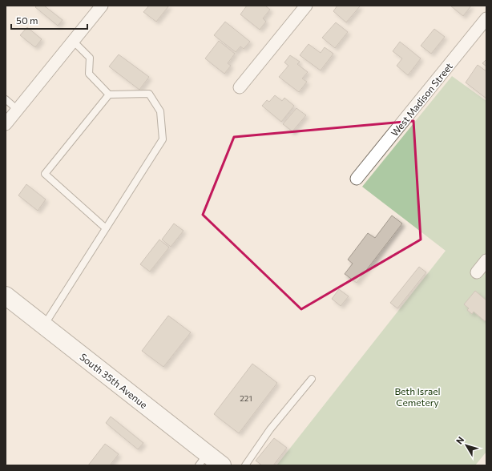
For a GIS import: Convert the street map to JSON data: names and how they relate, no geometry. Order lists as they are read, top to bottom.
{
  "streets": {
    "main road": ["South 35th Avenue"],
    "street": ["West Madison Street"]
  },
  "parks": ["Beth Israel Cemetery"],
  "house_numbers": ["221"],
  "scale_bar": "50 m",
  "north": "top left"
}
